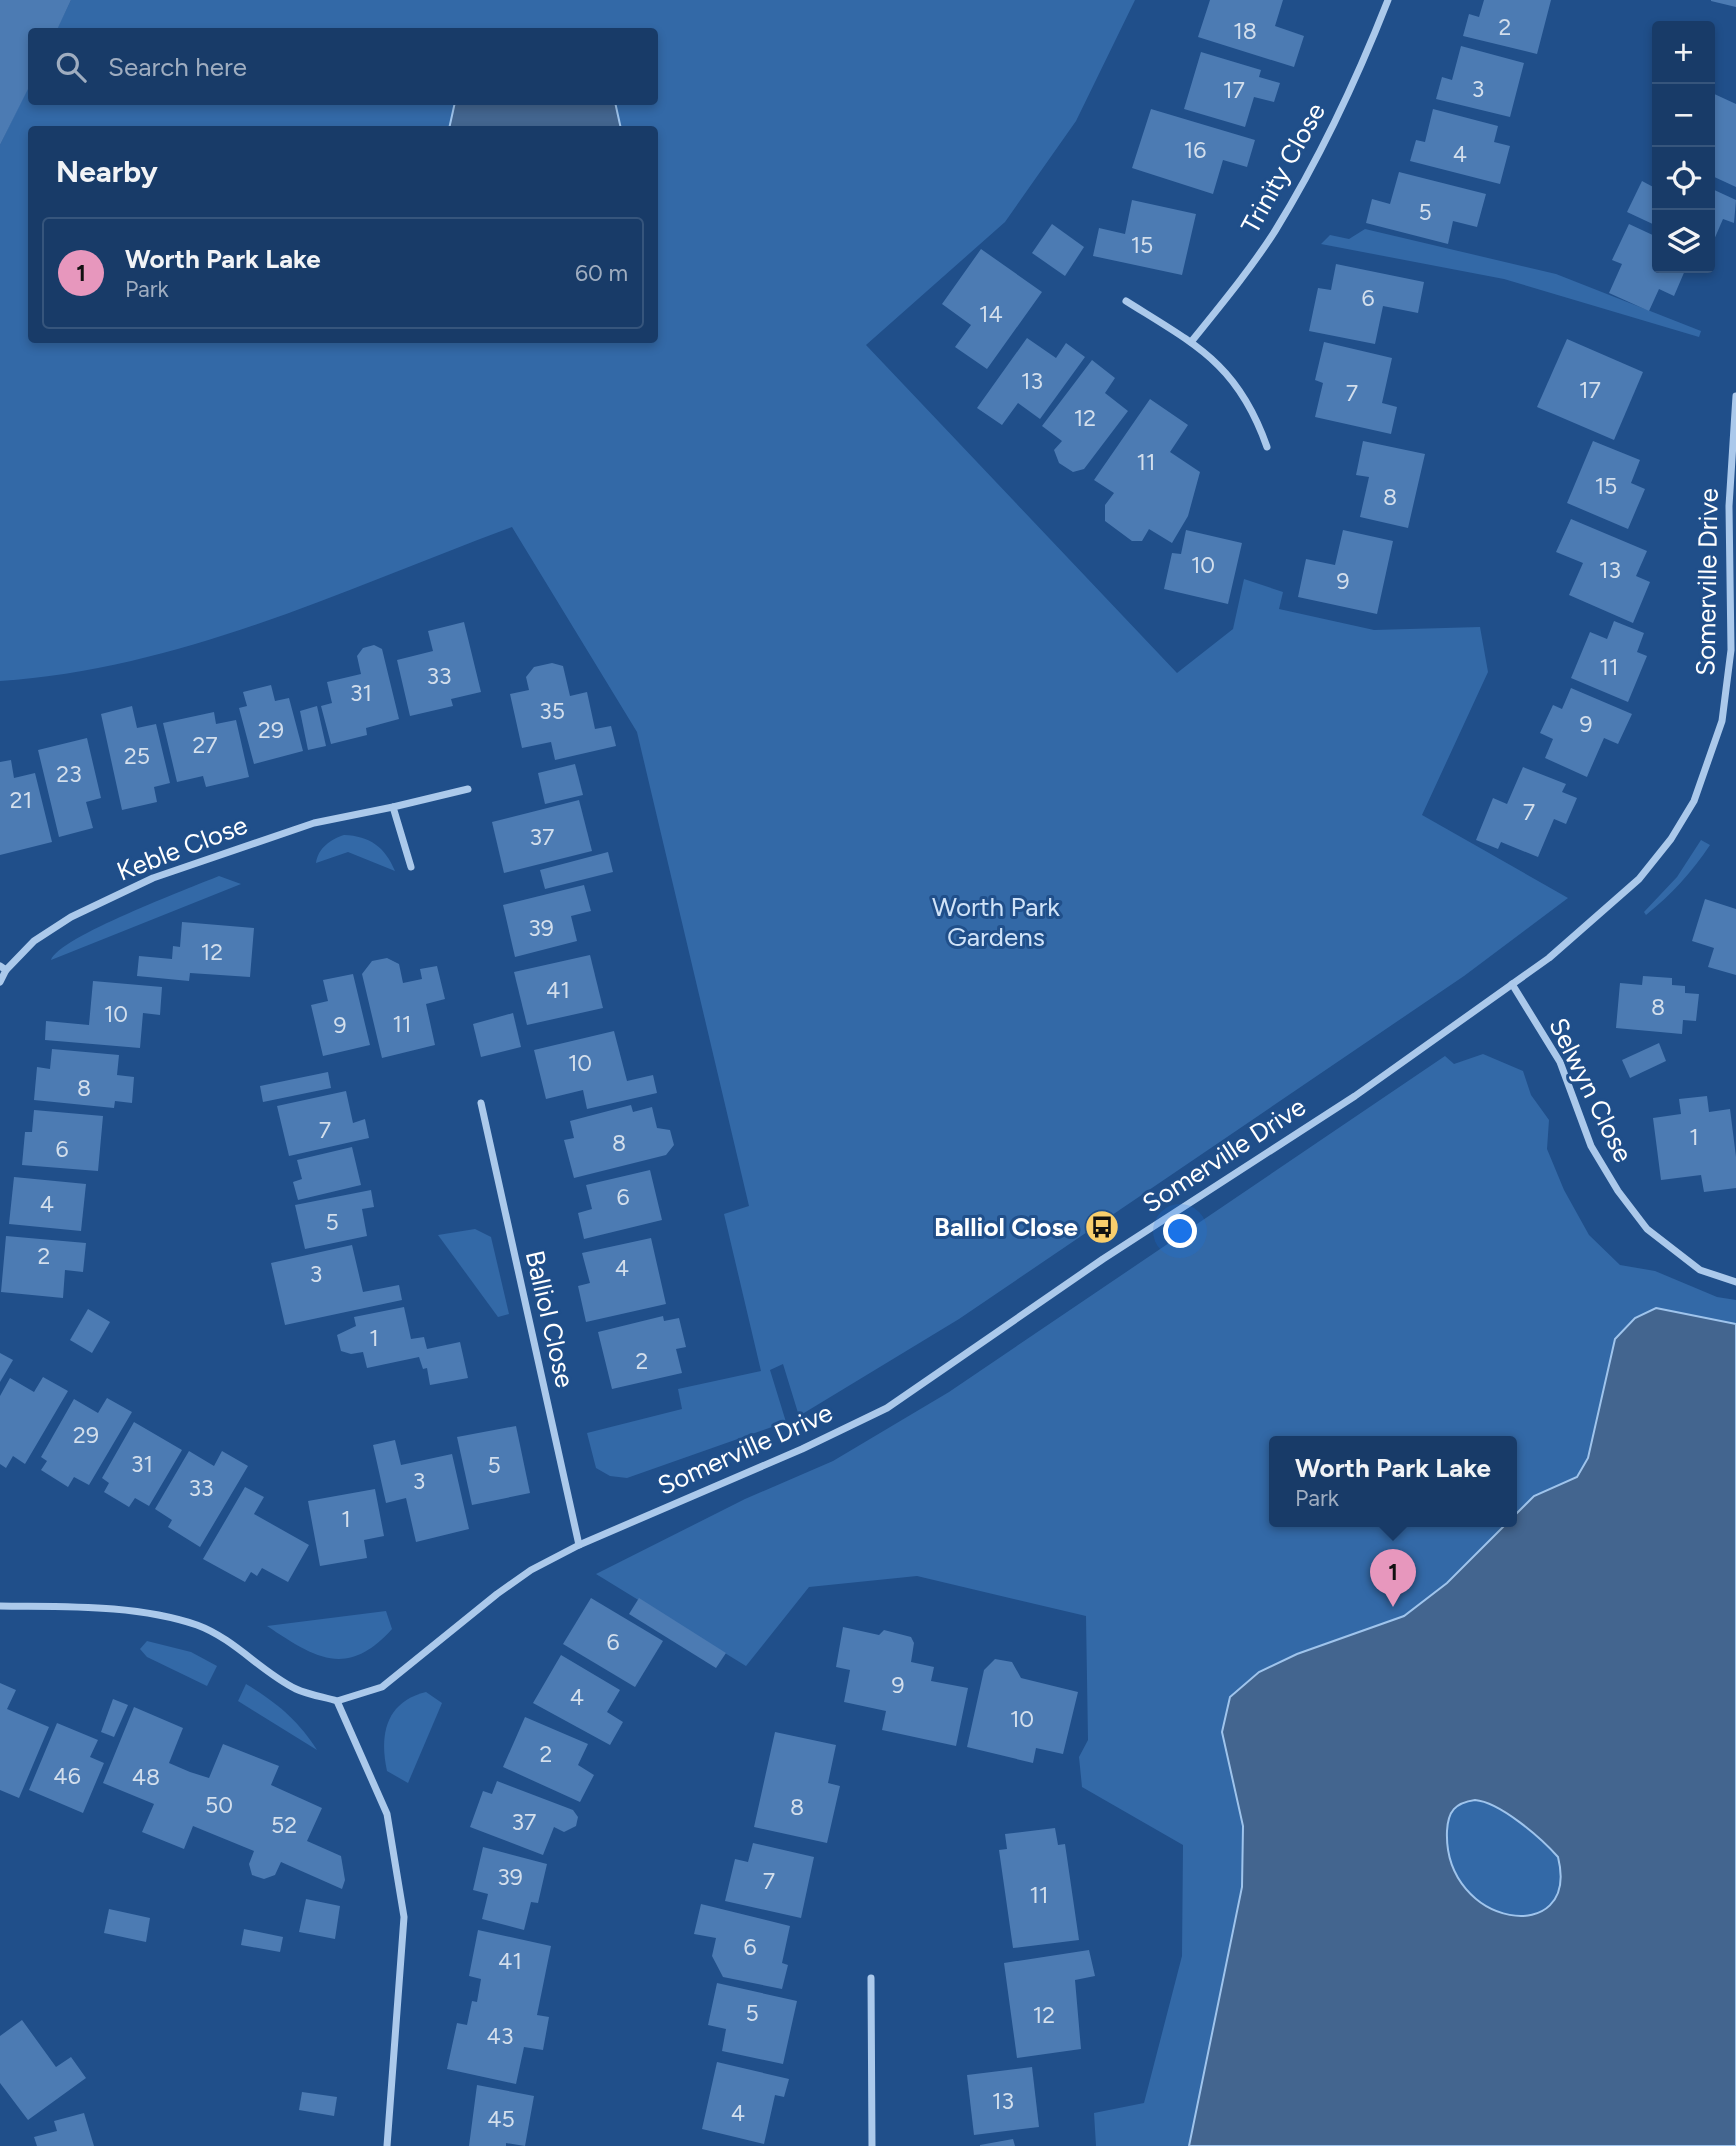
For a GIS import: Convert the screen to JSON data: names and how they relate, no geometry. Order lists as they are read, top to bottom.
{
  "streets": {
    "street": [
      "Trinity Close",
      "Somerville Drive",
      "Keble Close",
      "Selwyn Close",
      "Balliol Close"
    ]
  },
  "crossings": [
    ["Somerville Drive", "Selwyn Close"],
    ["Somerville Drive", "Balliol Close"]
  ],
  "parks": ["Worth Park Gardens"],
  "places": {
    "bus stop": ["Balliol Close"]
  },
  "house_numbers": [
    "2",
    "18",
    "3",
    "17",
    "16",
    "4",
    "5",
    "15",
    "6",
    "14",
    "13",
    "17",
    "7",
    "12",
    "11",
    "15",
    "8",
    "10",
    "13",
    "9",
    "11",
    "33",
    "31",
    "35",
    "9",
    "29",
    "27",
    "25",
    "23",
    "21",
    "7",
    "37",
    "39",
    "12",
    "41",
    "8",
    "10",
    "11",
    "9",
    "10",
    "8",
    "7",
    "1",
    "8",
    "6",
    "6",
    "4",
    "5",
    "2",
    "4",
    "3",
    "1",
    "2",
    "29",
    "31",
    "5",
    "3",
    "33",
    "1",
    "6",
    "9",
    "4",
    "10",
    "2",
    "46",
    "48",
    "50",
    "8",
    "37",
    "52",
    "39",
    "7",
    "11",
    "6",
    "41",
    "5",
    "12",
    "43",
    "13",
    "4",
    "45"
  ],
  "page": {
    "map_buttons": ["+", "−"],
    "search": "Search here",
    "heading": "Nearby",
    "list": [
      {
        "mark": "1",
        "name": "Worth Park Lake",
        "note": "Park",
        "value": "60 m"
      }
    ],
    "popup": ["Worth Park Lake", "Park"],
    "pins": "1"
  }
}
